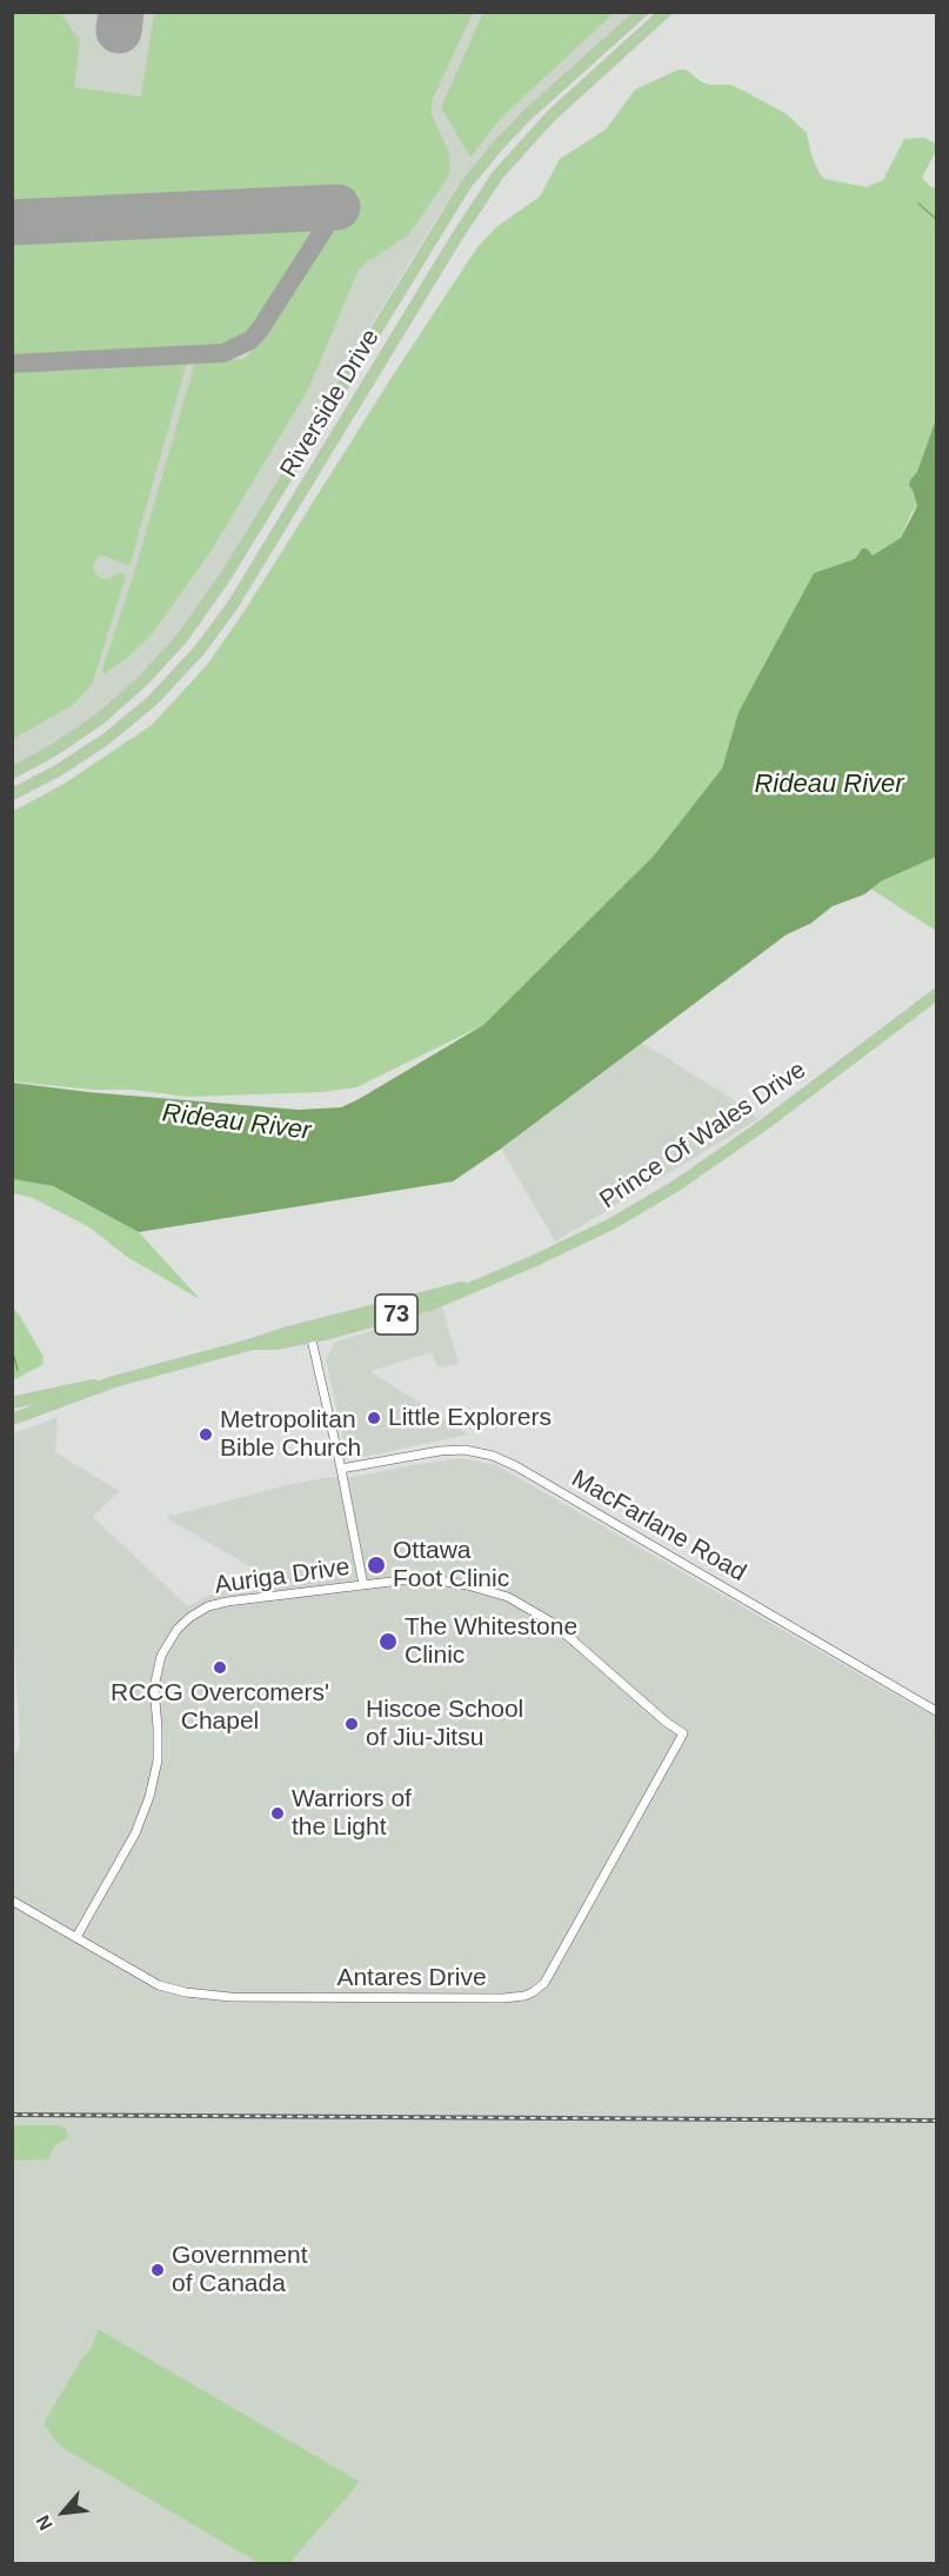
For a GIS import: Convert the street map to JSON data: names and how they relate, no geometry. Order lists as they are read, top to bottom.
{
  "streets": {
    "main road": ["Riverside Drive", "Prince Of Wales Drive", "73"],
    "street": ["MacFarlane Road", "Auriga Drive", "Antares Drive"]
  },
  "crossings": [
    ["Auriga Drive", "Antares Drive"]
  ],
  "water": ["Rideau River"],
  "places": [
    "Little Explorers",
    "Metropolitan Bible Church",
    "Ottawa Foot Clinic",
    "The Whitestone Clinic",
    "RCCG Overcomers' Chapel",
    "Hiscoe School of Jiu-Jitsu",
    "Warriors of the Light",
    "Government of Canada"
  ],
  "north": "bottom left"
}
